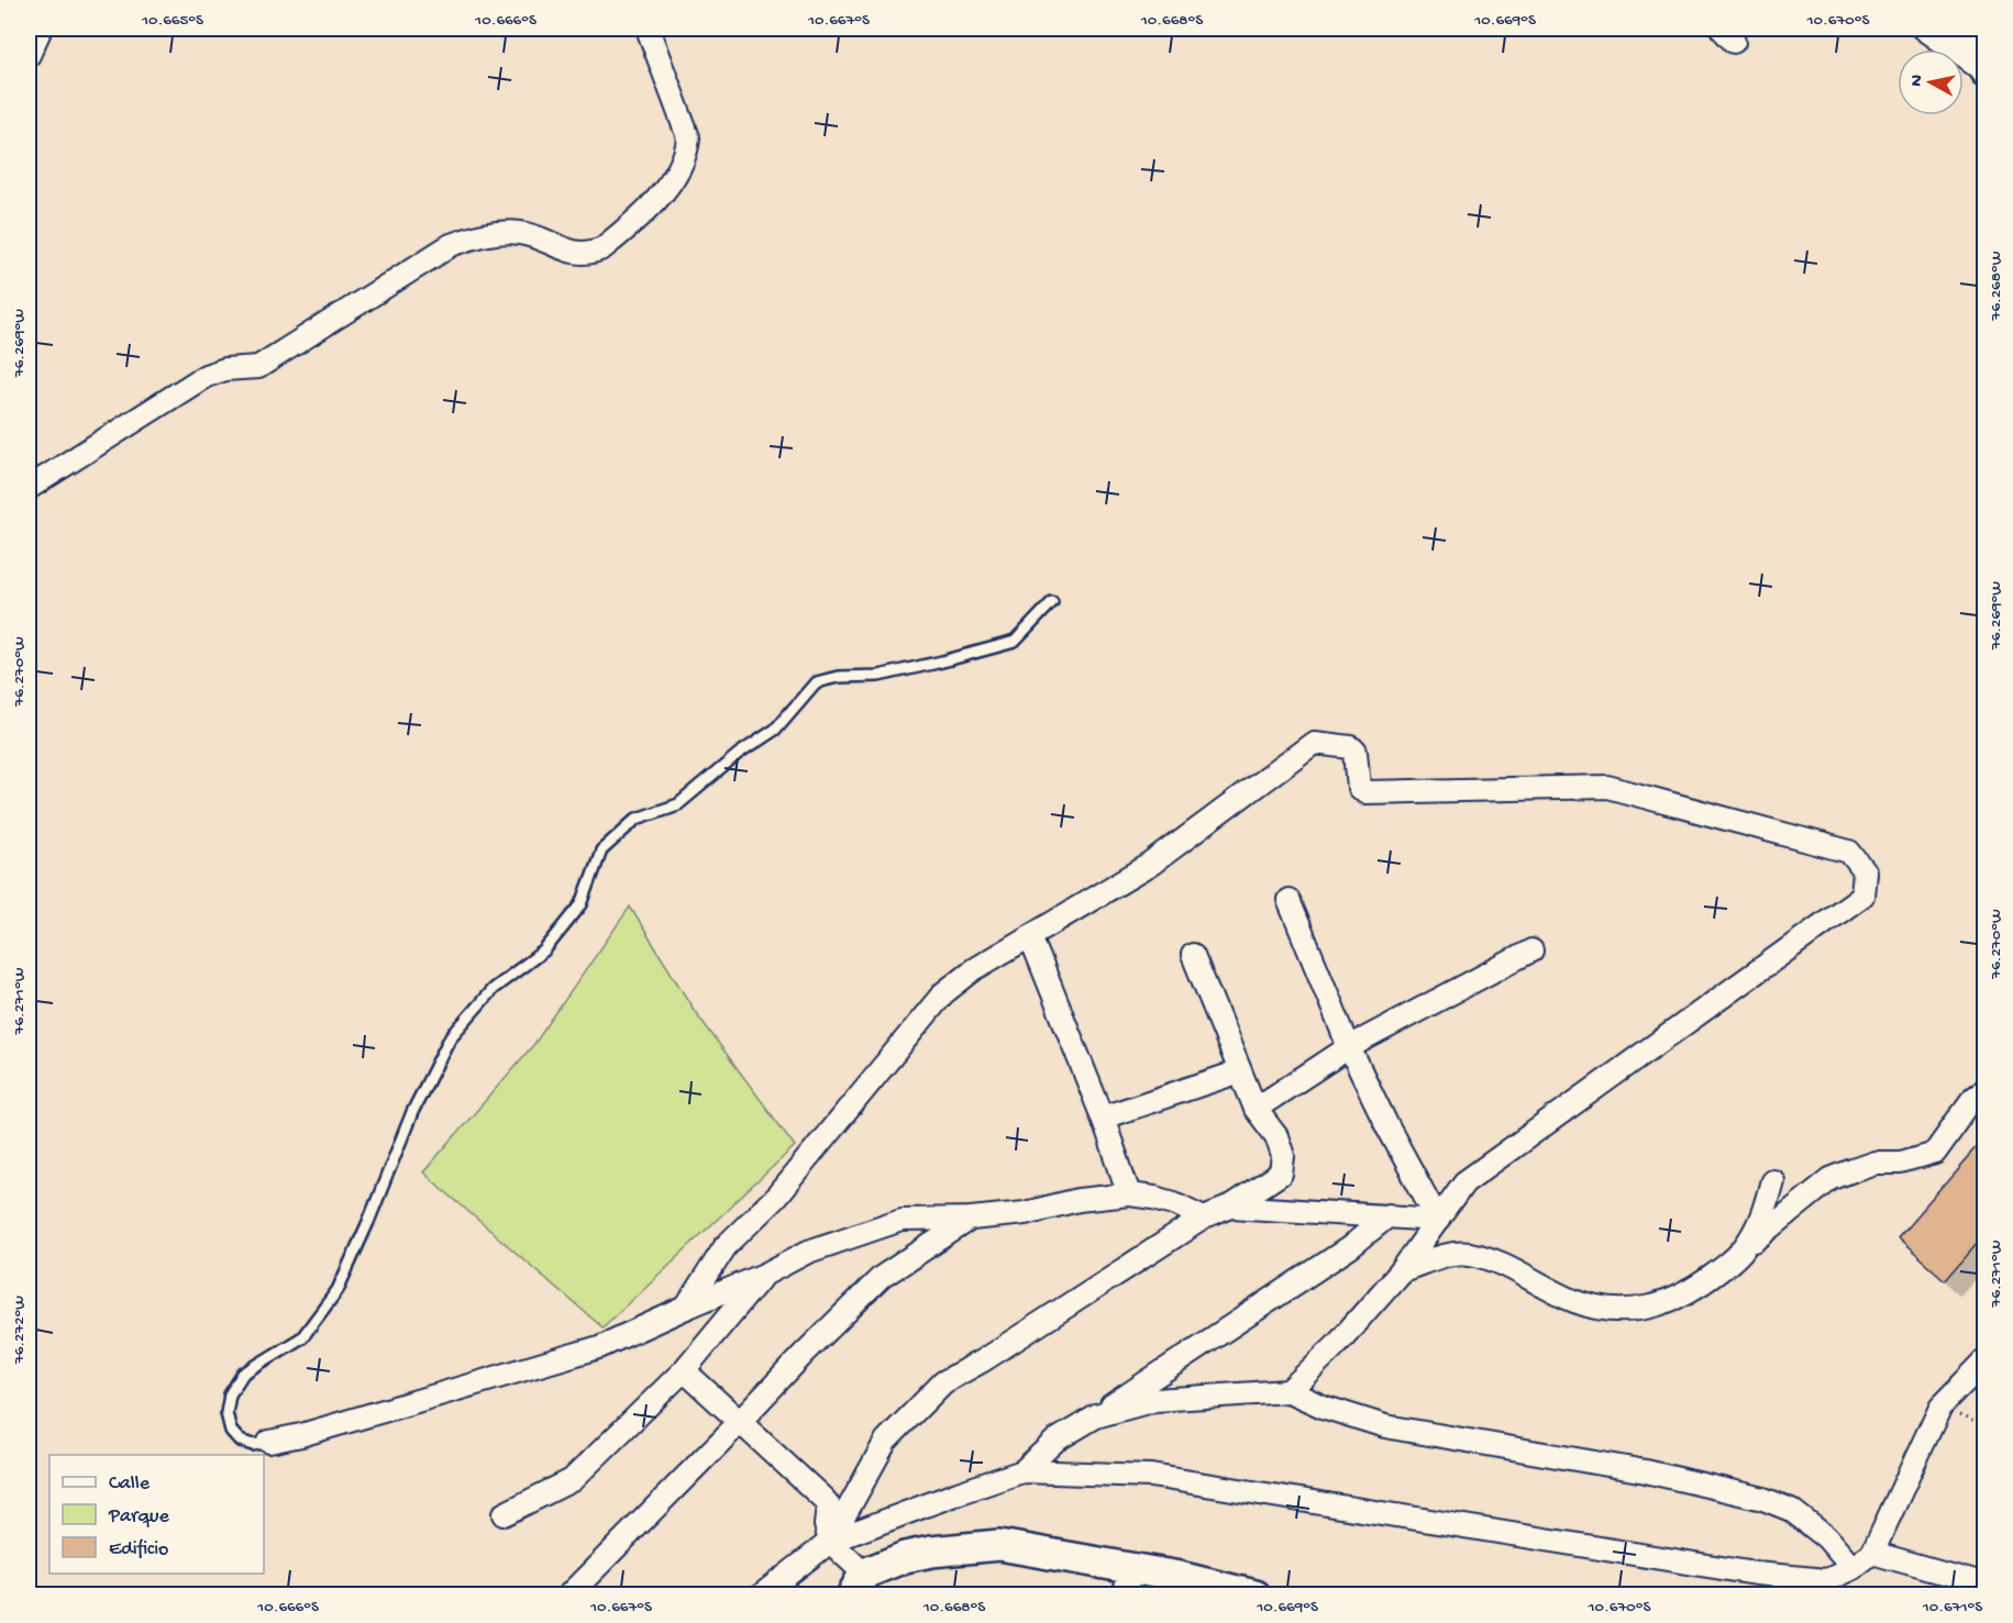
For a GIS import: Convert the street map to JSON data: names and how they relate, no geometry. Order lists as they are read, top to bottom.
{
  "legend": ["Calle", "Parque", "Edificio"],
  "north": "left",
  "coordinates": [
    "10.665°S",
    "10.666°S",
    "10.667°S",
    "10.668°S",
    "10.669°S",
    "10.670°S",
    "76.268°W",
    "76.269°W",
    "76.270°W",
    "76.271°W",
    "76.272°W",
    "10.671°S"
  ]
}
